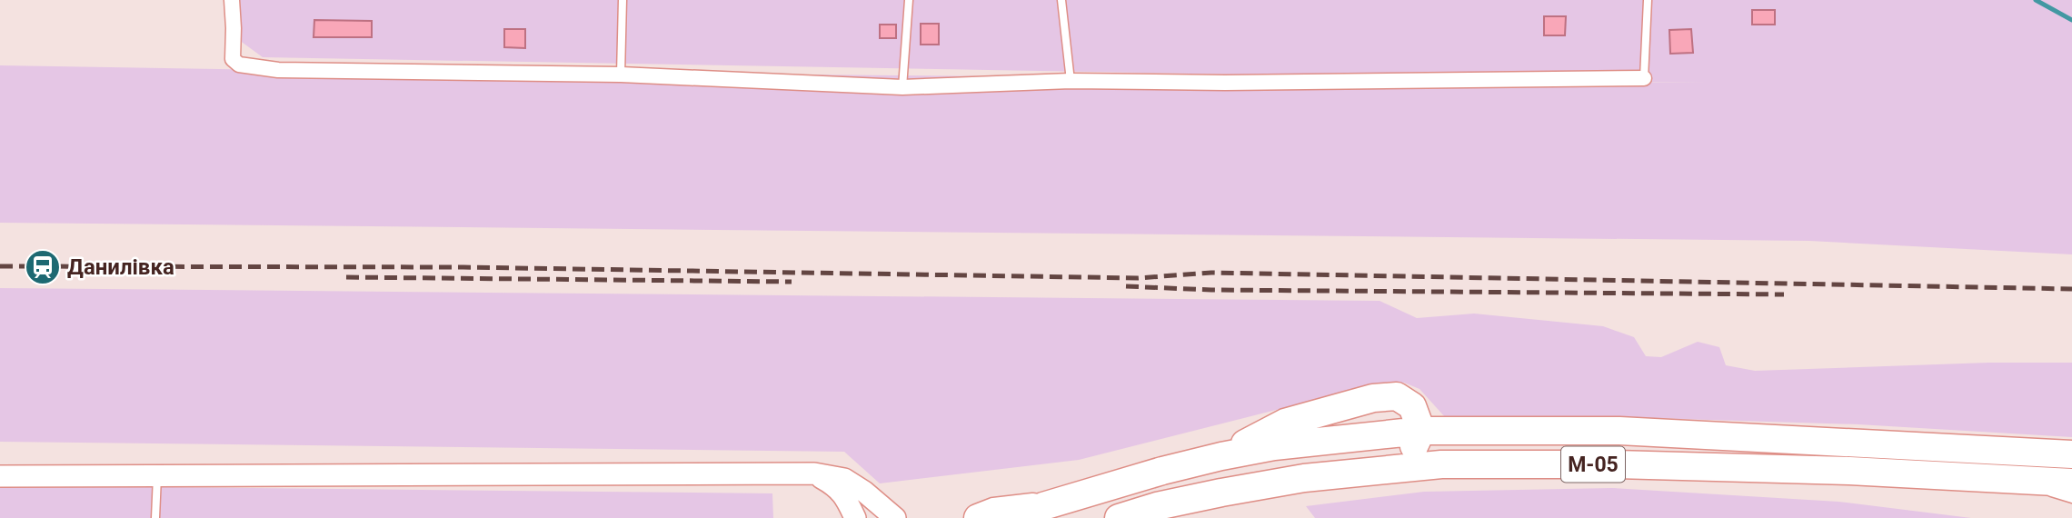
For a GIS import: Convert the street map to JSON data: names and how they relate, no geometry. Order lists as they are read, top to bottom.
{
  "streets": {
    "highway": ["М-05"]
  },
  "places": {
    "station": ["Данилівка"]
  }
}
